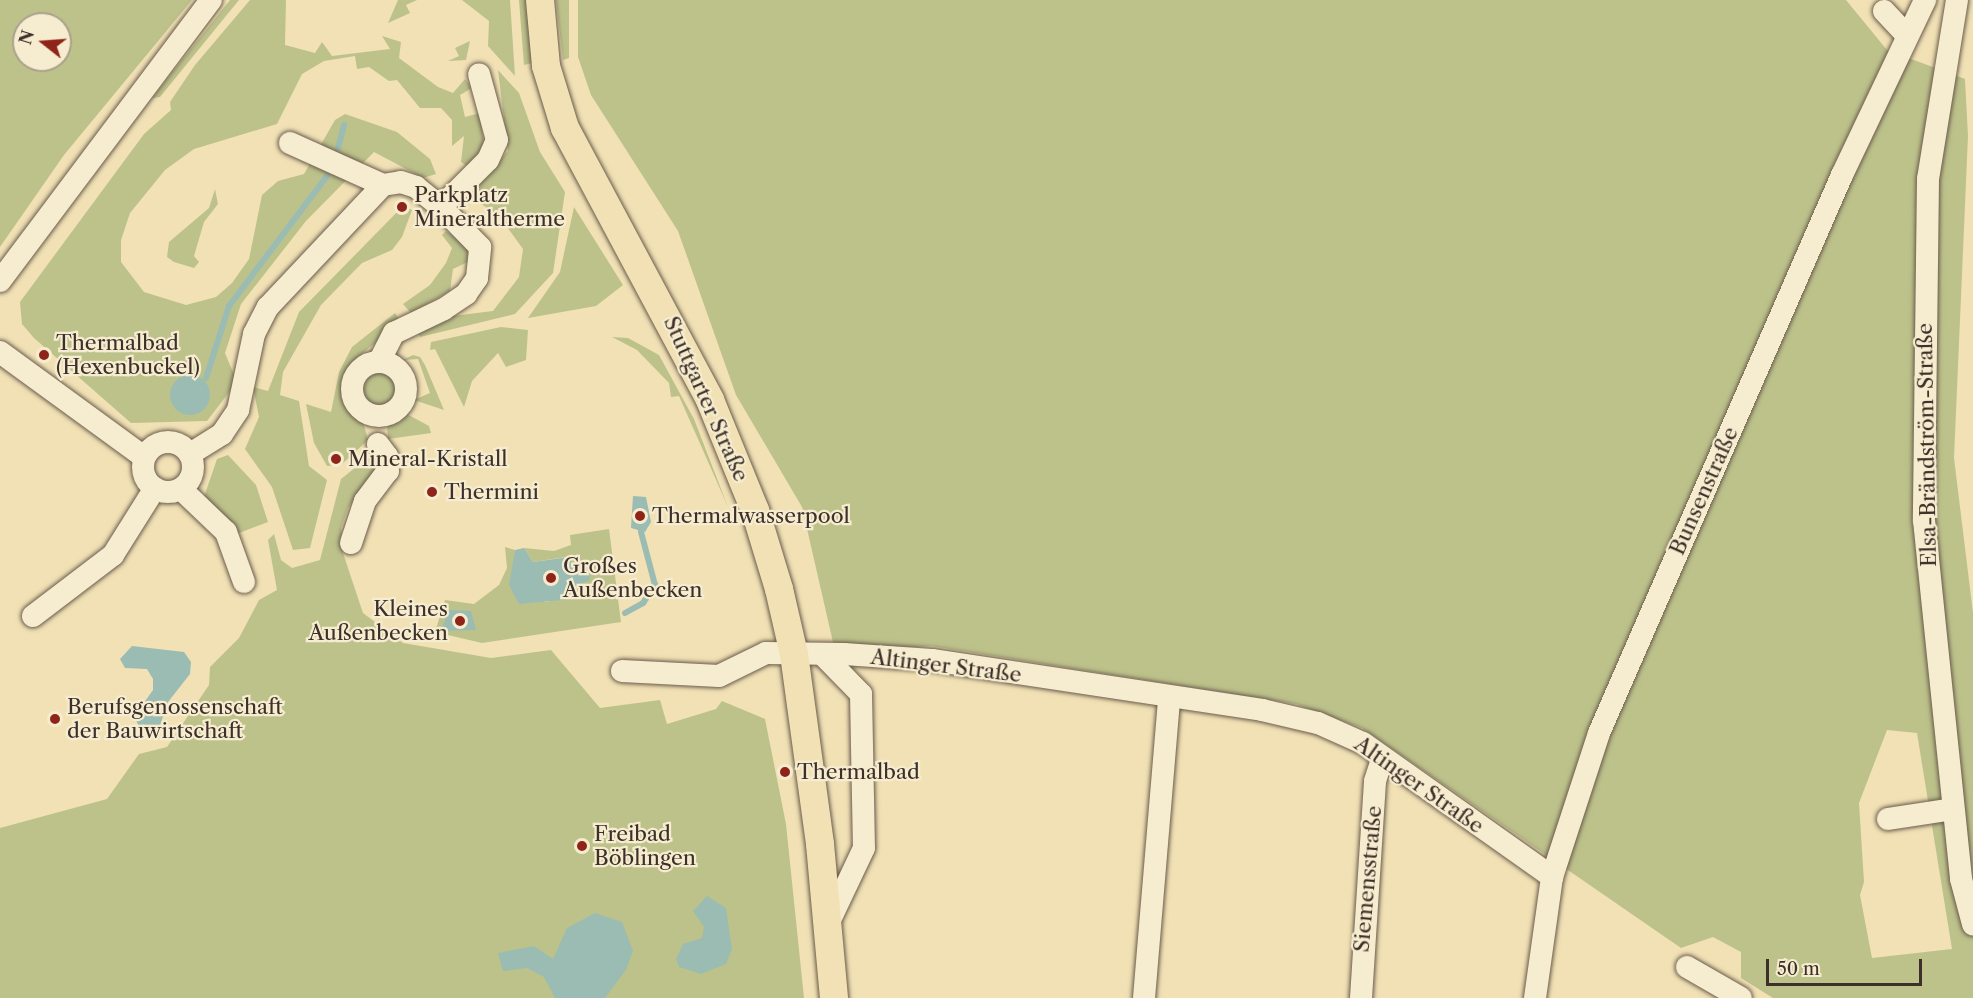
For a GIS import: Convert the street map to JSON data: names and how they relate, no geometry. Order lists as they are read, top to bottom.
{
  "streets": {
    "main road": ["Stuttgarter Straße"],
    "street": [
      "Elsa-Brändström-Straße",
      "Bunsenstraße",
      "Altinger Straße",
      "Siemensstraße"
    ]
  },
  "crossings": [
    ["Stuttgarter Straße", "Altinger Straße"],
    ["Bunsenstraße", "Altinger Straße"],
    ["Altinger Straße", "Siemensstraße"]
  ],
  "places": [
    "Parkplatz Mineraltherme",
    "Thermalbad (Hexenbuckel)",
    "Mineral-Kristall",
    "Thermini",
    "Thermalwasserpool",
    "Großes Außenbecken",
    "Kleines Außenbecken",
    "Berufsgenossenschaft der Bauwirtschaft",
    "Thermalbad",
    "Freibad Böblingen"
  ],
  "scale_bar": "50 m",
  "north": "left"
}
